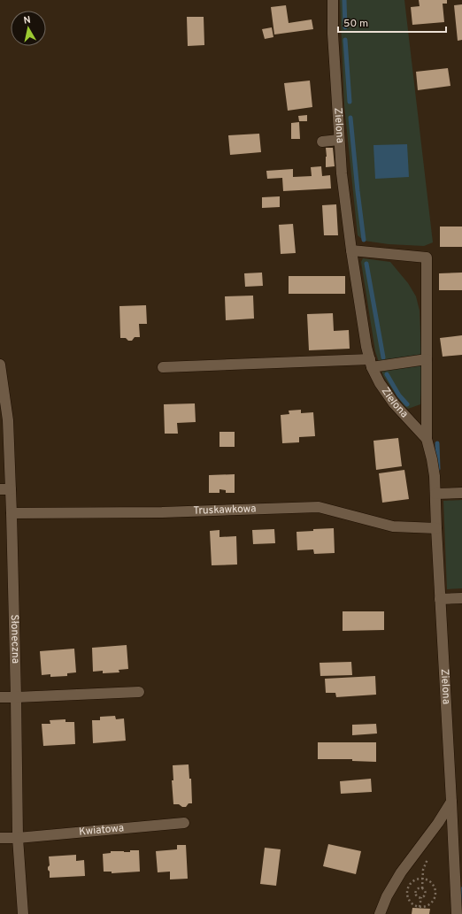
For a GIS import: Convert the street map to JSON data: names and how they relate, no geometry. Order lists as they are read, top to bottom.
{
  "streets": {
    "street": [
      "Zielona",
      "Truskawkowa",
      "Słoneczna",
      "Kwiatowa"
    ]
  },
  "crossings": [
    ["Zielona", "Truskawkowa"],
    ["Truskawkowa", "Słoneczna"],
    ["Słoneczna", "Kwiatowa"]
  ],
  "scale_bar": "50 m",
  "north": "top"
}
